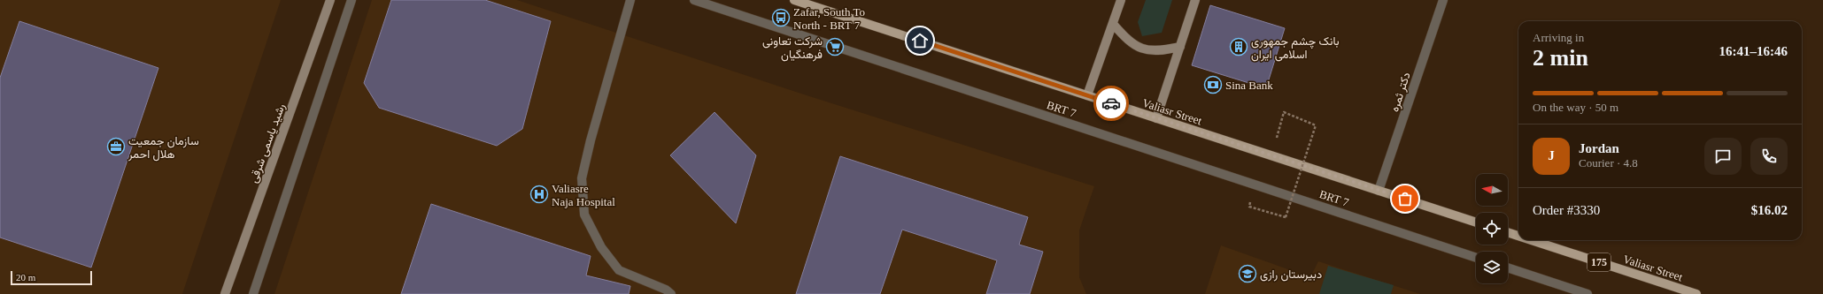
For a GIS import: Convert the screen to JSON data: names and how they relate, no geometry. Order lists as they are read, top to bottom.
{
  "streets": {
    "main road": ["Valiasr Street", "175"],
    "street": ["دکتر ثمره", "BRT 7", "رشید یاسمی شرقی"]
  },
  "crossings": [
    ["دکتر ثمره", "Valiasr Street"]
  ],
  "places": {
    "bus stop": ["Zafar, South To North - BRT 7"],
    "supermarket": ["شرکت تعاونی فرهنگیان"],
    "building": ["بانک چشم جمهوری اسلامی ایران"],
    "bank": ["Sina Bank"],
    "office": ["سازمان جمعیت هلال احمر"],
    "hospital": ["Valiasre Naja Hospital"],
    "school or university": ["دبیرستان رازی"]
  },
  "scale_bar": "20 m",
  "north": "left",
  "page": {
    "heading": ["2 min", "Arriving in", "16:41–16:46"],
    "panel": [
      "Jordan",
      "Courier · 4.8",
      "Order #3330",
      "$16.02"
    ],
    "bar": "On the way · 50 m",
    "round": "J",
    "scale": "20 m"
  }
}
